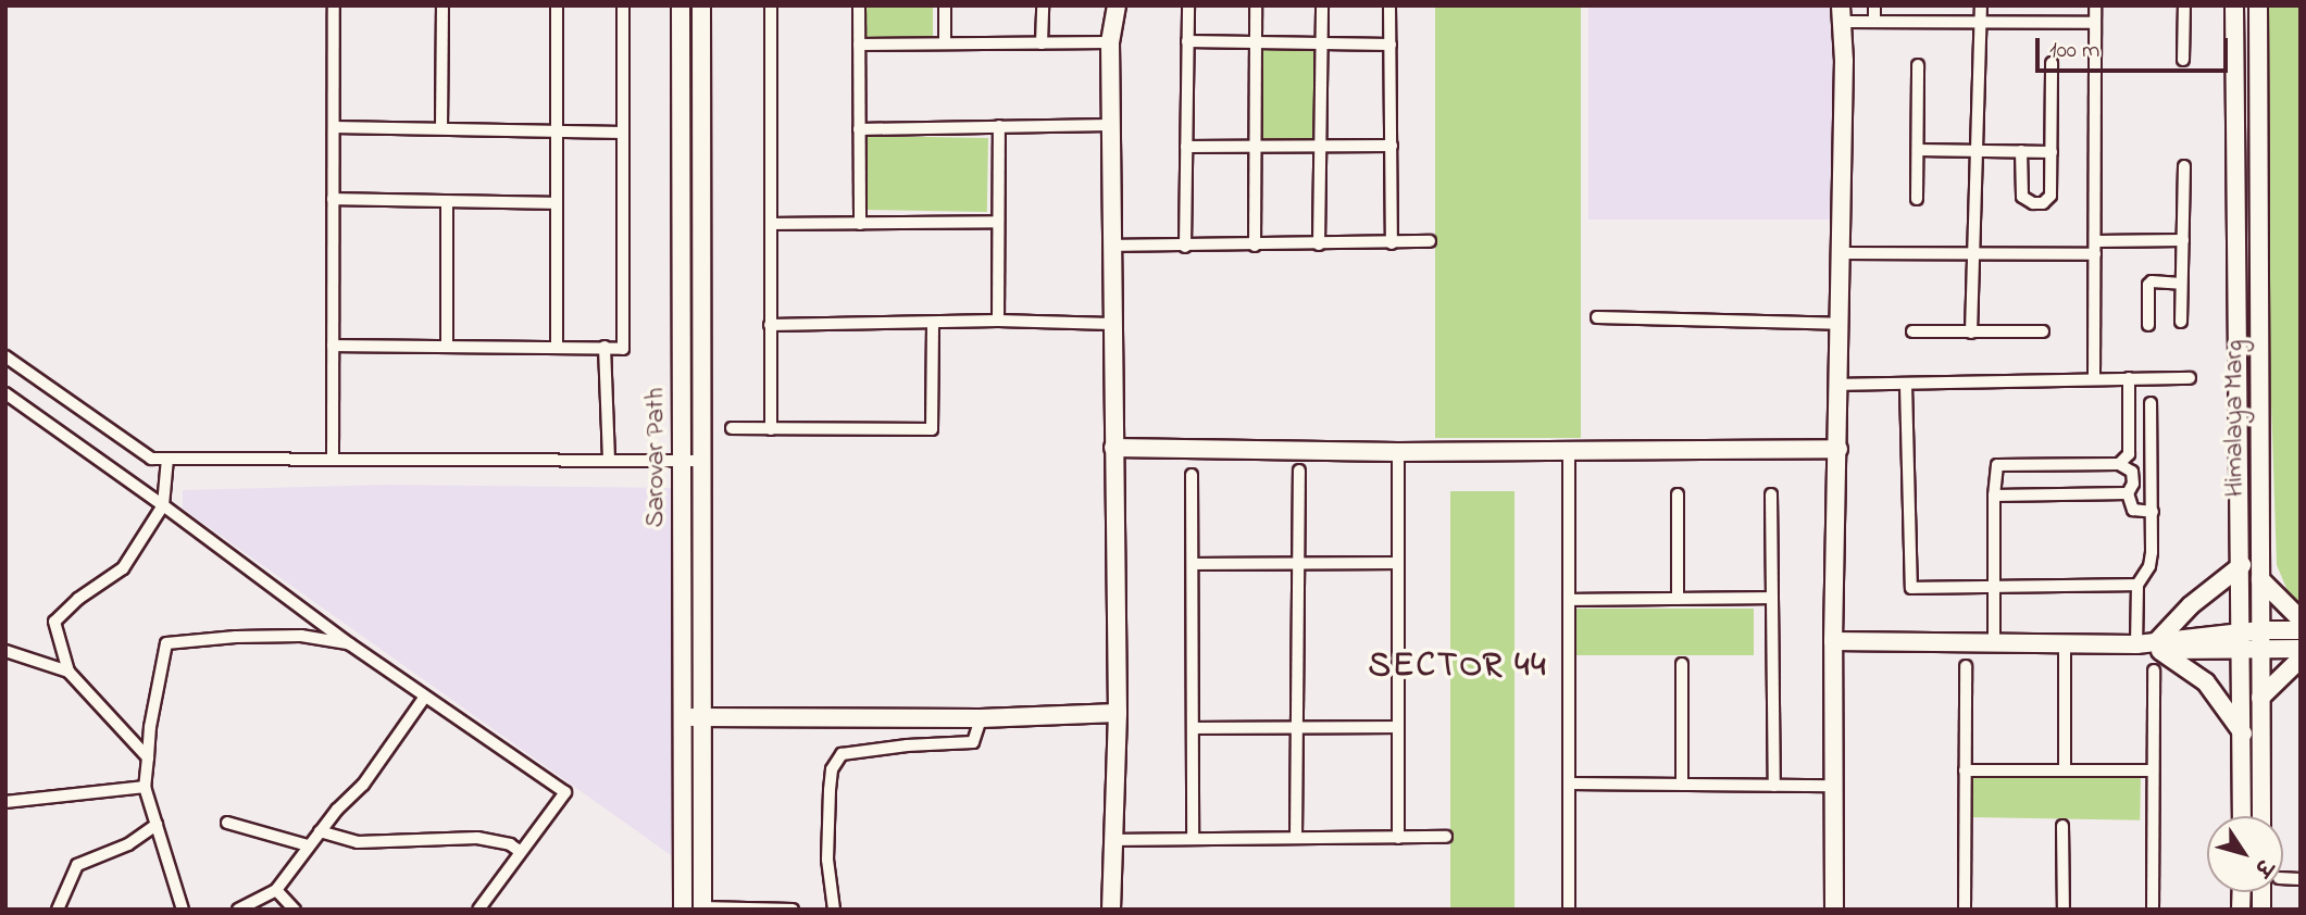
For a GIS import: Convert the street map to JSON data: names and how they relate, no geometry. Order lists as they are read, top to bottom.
{
  "streets": {
    "main road": ["Himalaya Marg", "Sarovar Path"]
  },
  "districts": ["SECTOR 44"],
  "scale_bar": "100 m",
  "north": "bottom right"
}
